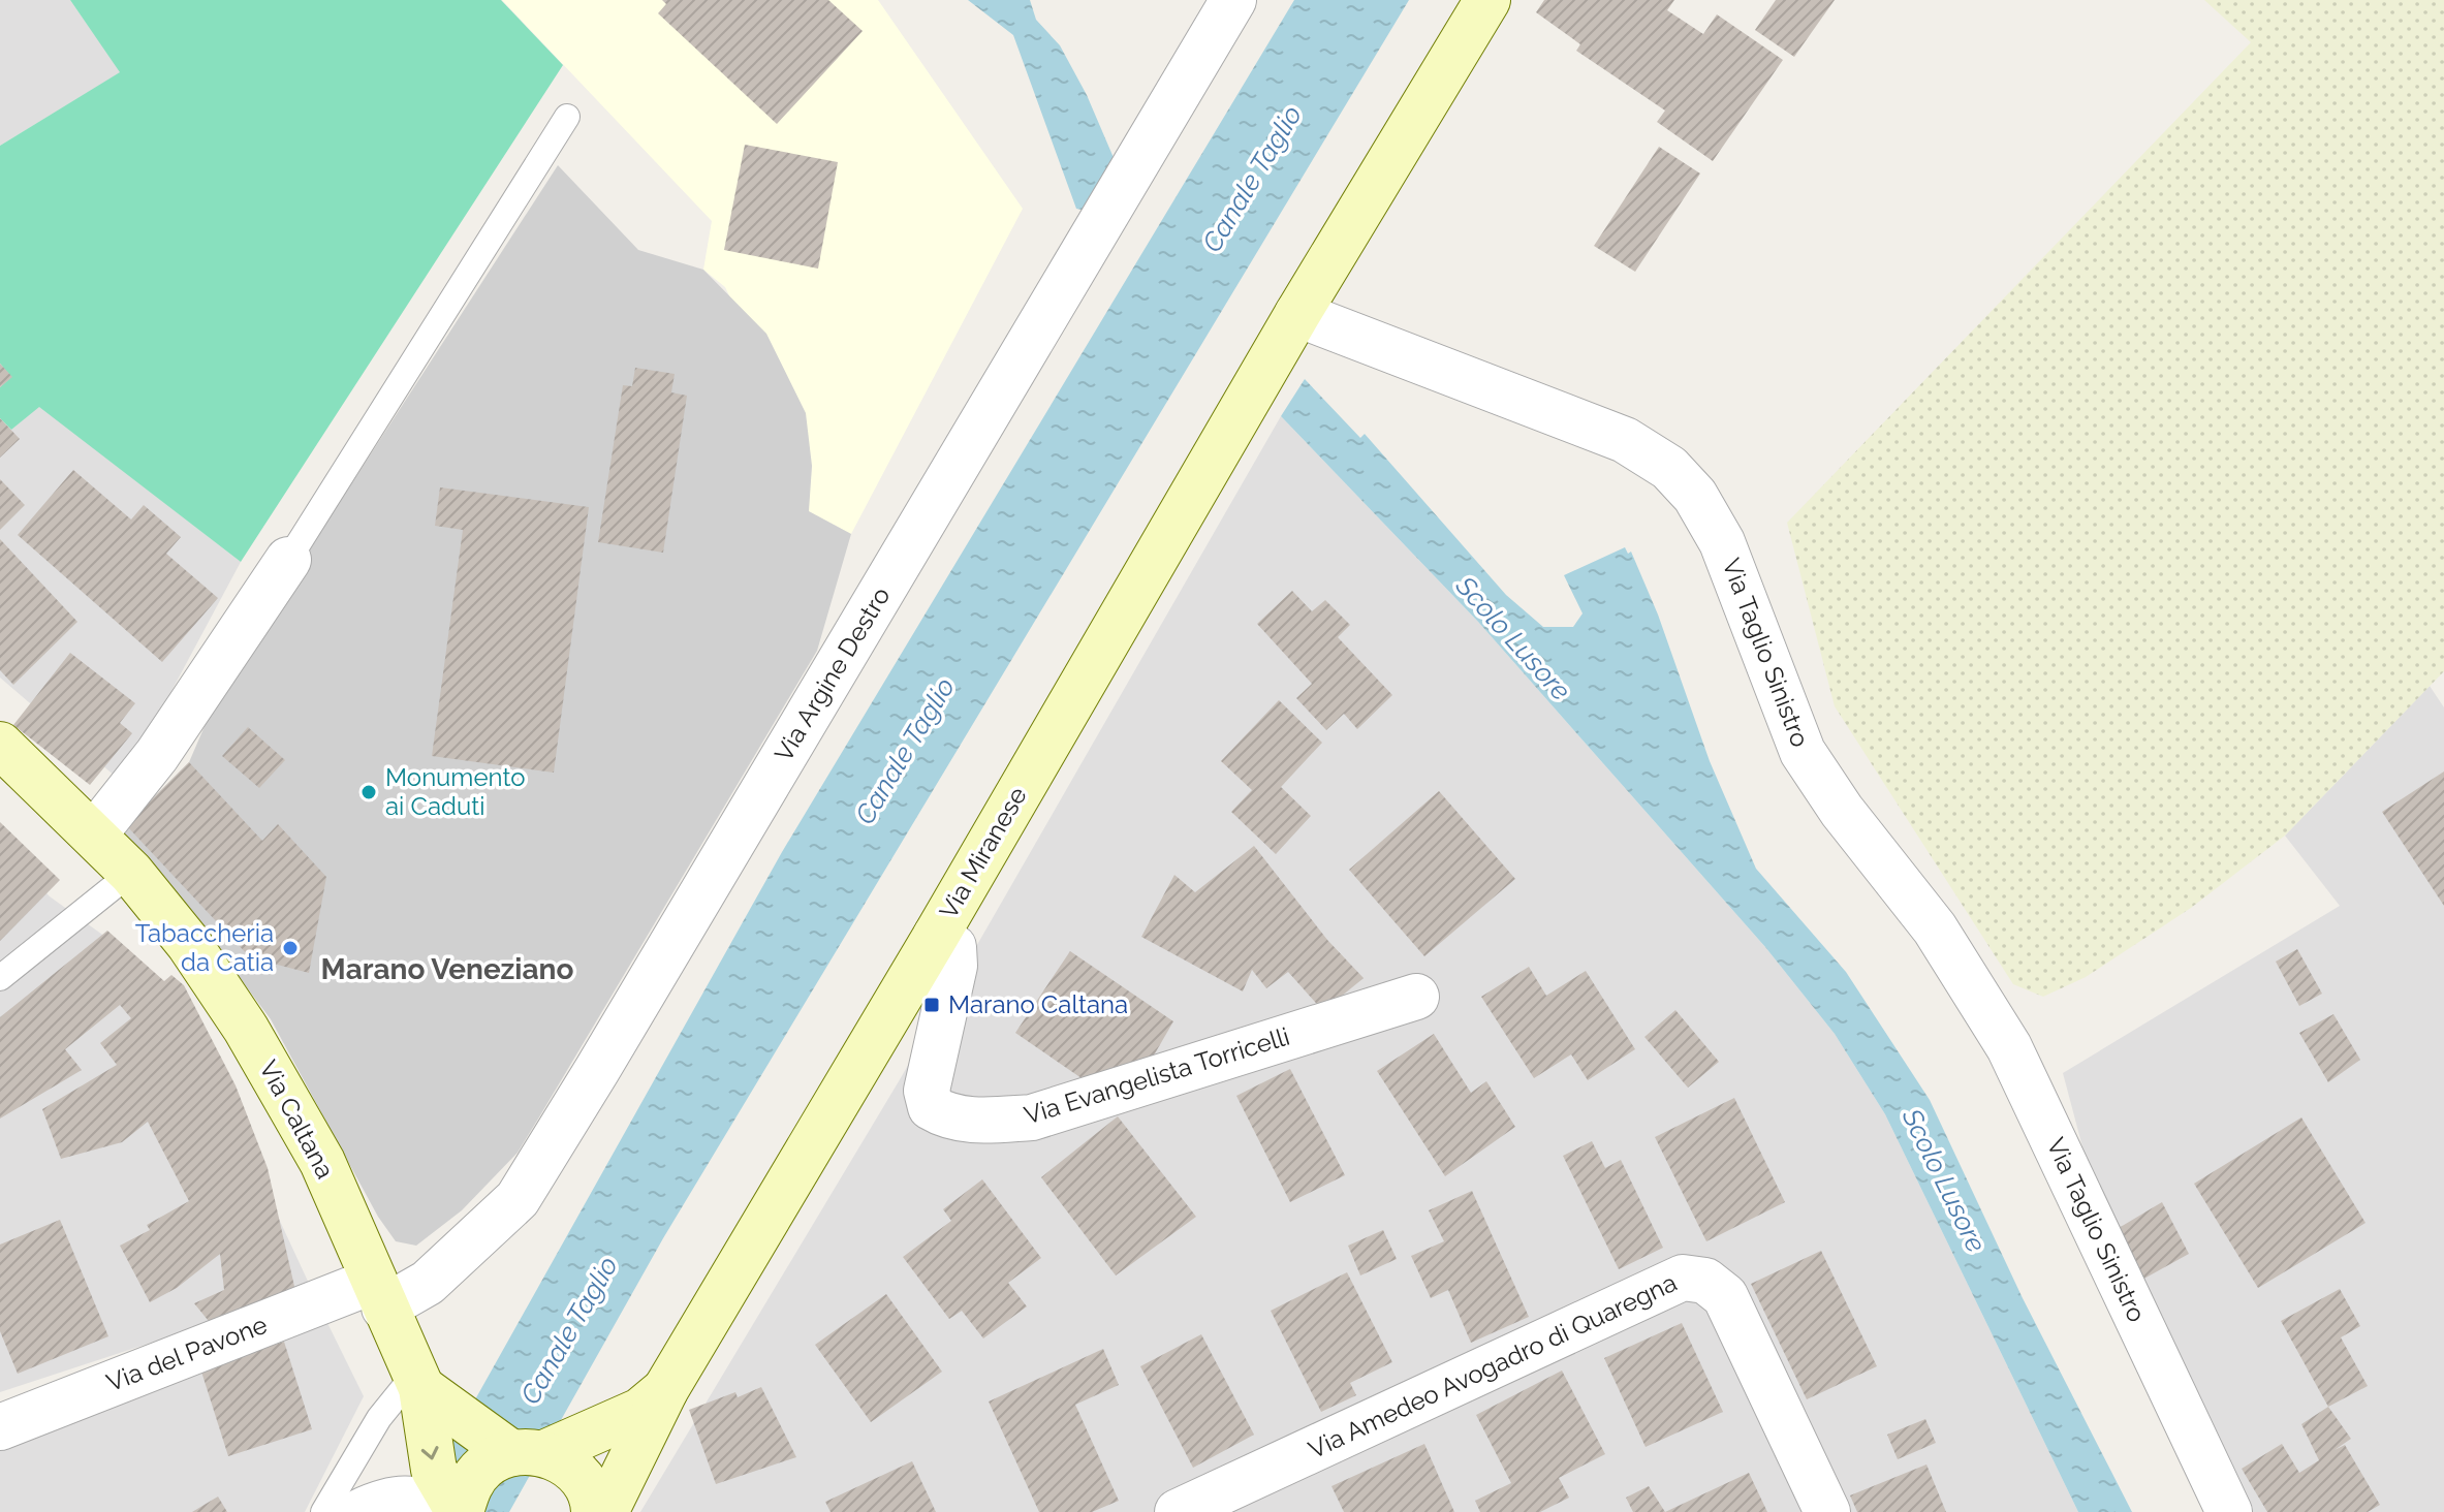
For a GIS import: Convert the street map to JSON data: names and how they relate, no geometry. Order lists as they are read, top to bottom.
{
  "streets": {
    "main road": ["Via Miranese", "Via Caltana"],
    "street": [
      "Via Taglio Sinistro",
      "Via Argine Destro",
      "Via Evangelista Torricelli",
      "Via del Pavone",
      "Via Amedeo Avogadro di Quaregna"
    ]
  },
  "crossings": [
    ["Via Taglio Sinistro", "Via Miranese"],
    ["Via Argine Destro", "Via Caltana"],
    ["Via Argine Destro", "Via del Pavone"],
    ["Via Miranese", "Via Evangelista Torricelli"],
    ["Via Miranese", "Via Caltana"],
    ["Via Caltana", "Via del Pavone"]
  ],
  "districts": ["Marano Veneziano"],
  "water": ["Canale Taglio", "Scolo Lusore"],
  "places": {
    "other": ["Monumento ai Caduti", "Tabaccheria da Catia"],
    "transit": ["Marano Caltana"]
  }
}
